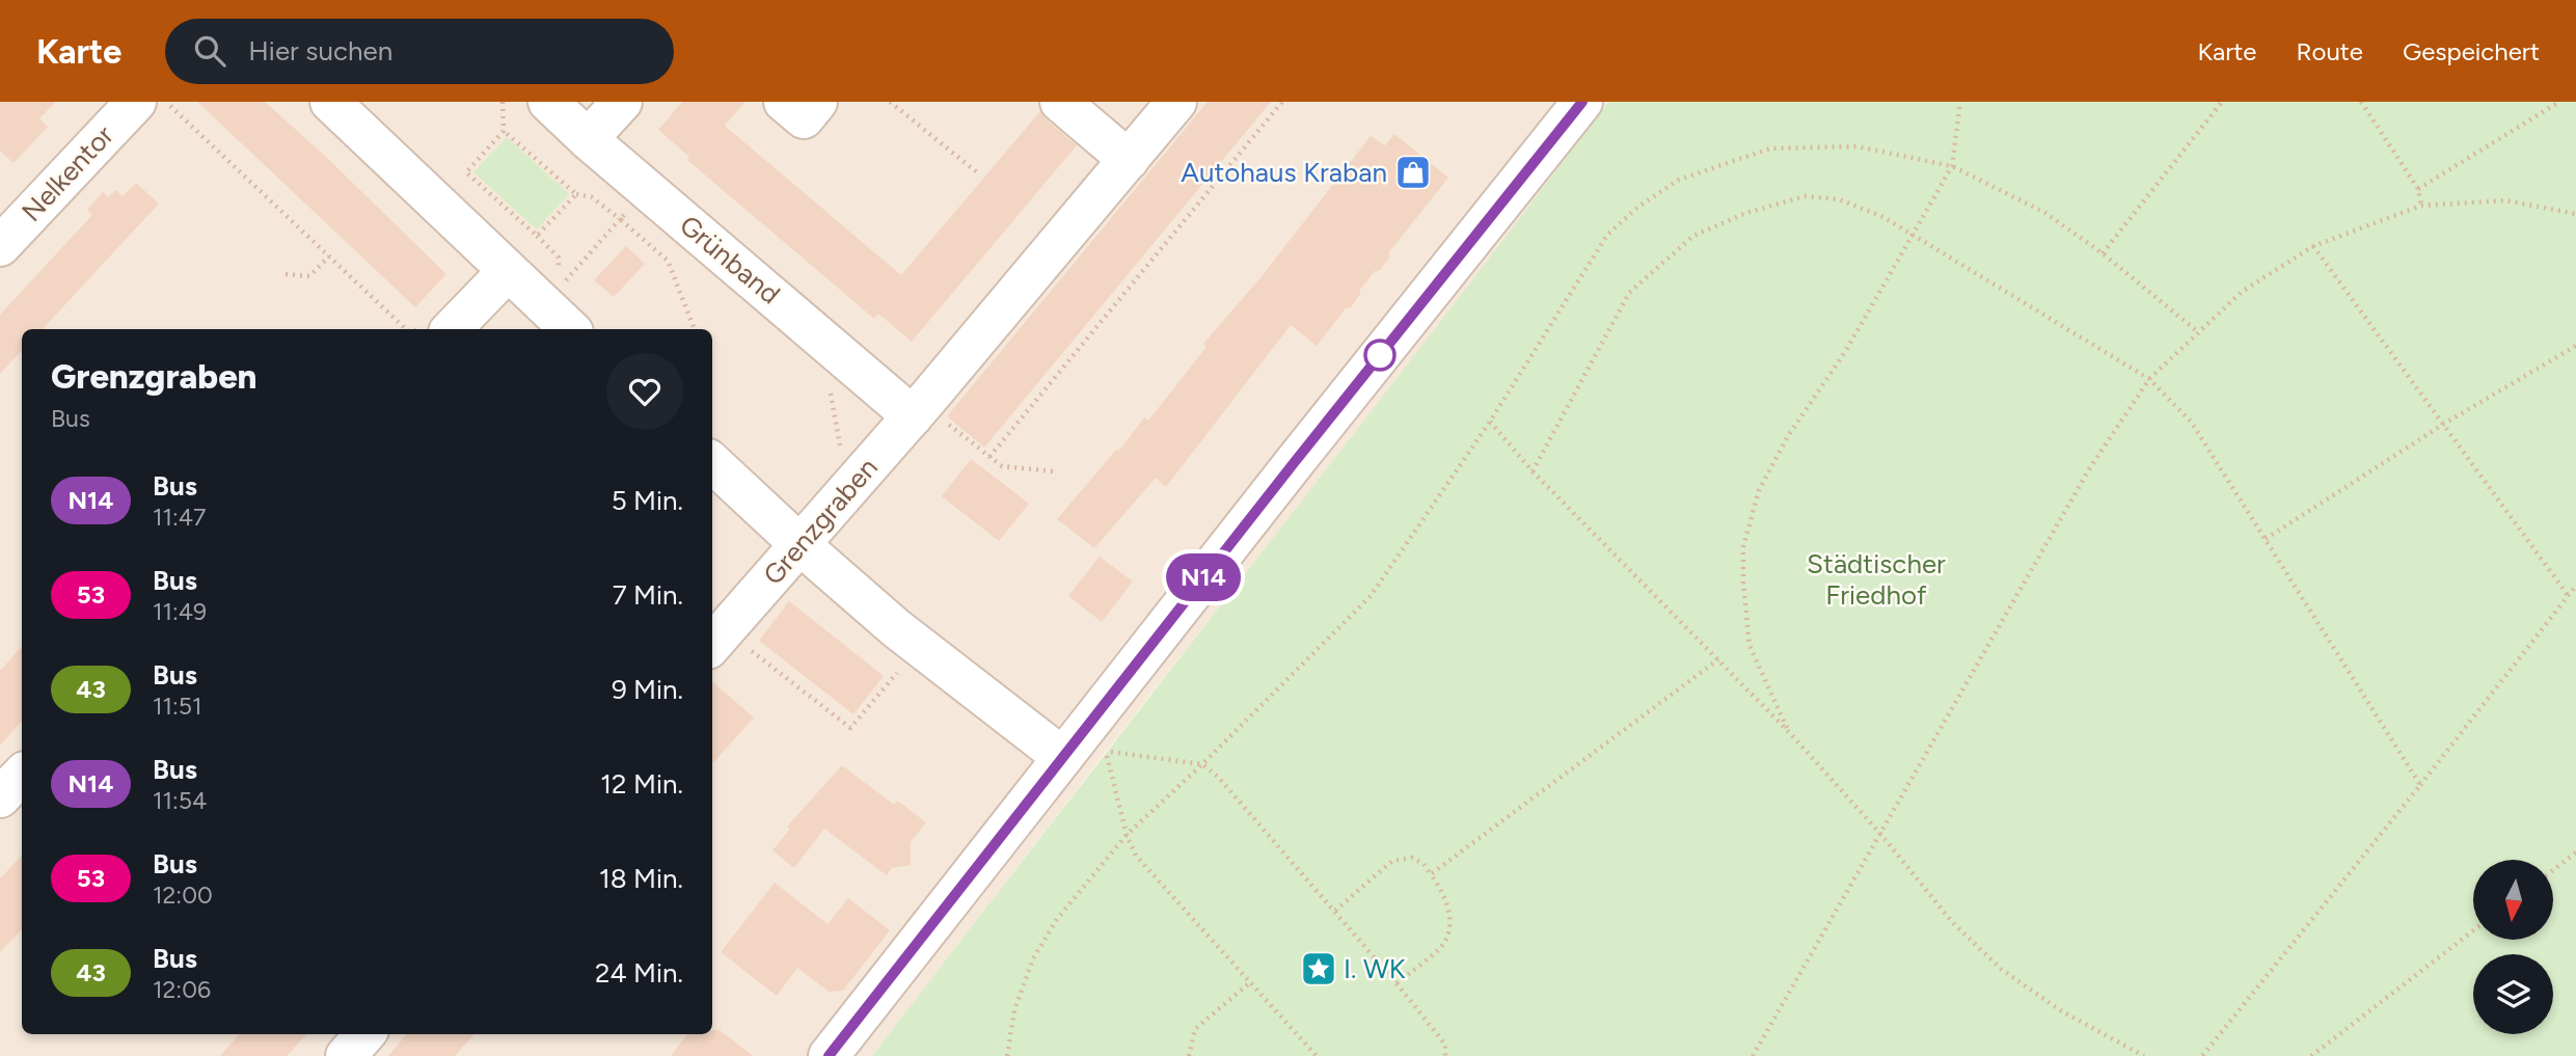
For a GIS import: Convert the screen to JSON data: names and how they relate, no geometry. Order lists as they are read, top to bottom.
{
  "streets": {
    "street": ["Nelkentor", "Grünband", "Grenzgraben"]
  },
  "crossings": [
    ["Grünband", "Grenzgraben"]
  ],
  "parks": ["Städtischer Friedhof"],
  "places": {
    "shop": ["Autohaus Kraban"],
    "place": ["I. WK"]
  },
  "lines": ["bus line N14"],
  "north": "bottom",
  "page": {
    "header": "Karte",
    "search": "Hier suchen",
    "nav": ["Karte", "Route", "Gespeichert"],
    "on_map": "N14",
    "heading": ["Grenzgraben", "Bus"],
    "list": [
      {
        "mark": "N14",
        "name": "Bus",
        "note": "11:47",
        "value": "5 Min."
      },
      {
        "mark": "53",
        "name": "Bus",
        "note": "11:49",
        "value": "7 Min."
      },
      {
        "mark": "43",
        "name": "Bus",
        "note": "11:51",
        "value": "9 Min."
      },
      {
        "mark": "N14",
        "name": "Bus",
        "note": "11:54",
        "value": "12 Min."
      },
      {
        "mark": "53",
        "name": "Bus",
        "note": "12:00",
        "value": "18 Min."
      },
      {
        "mark": "43",
        "name": "Bus",
        "note": "12:06",
        "value": "24 Min."
      }
    ]
  }
}
